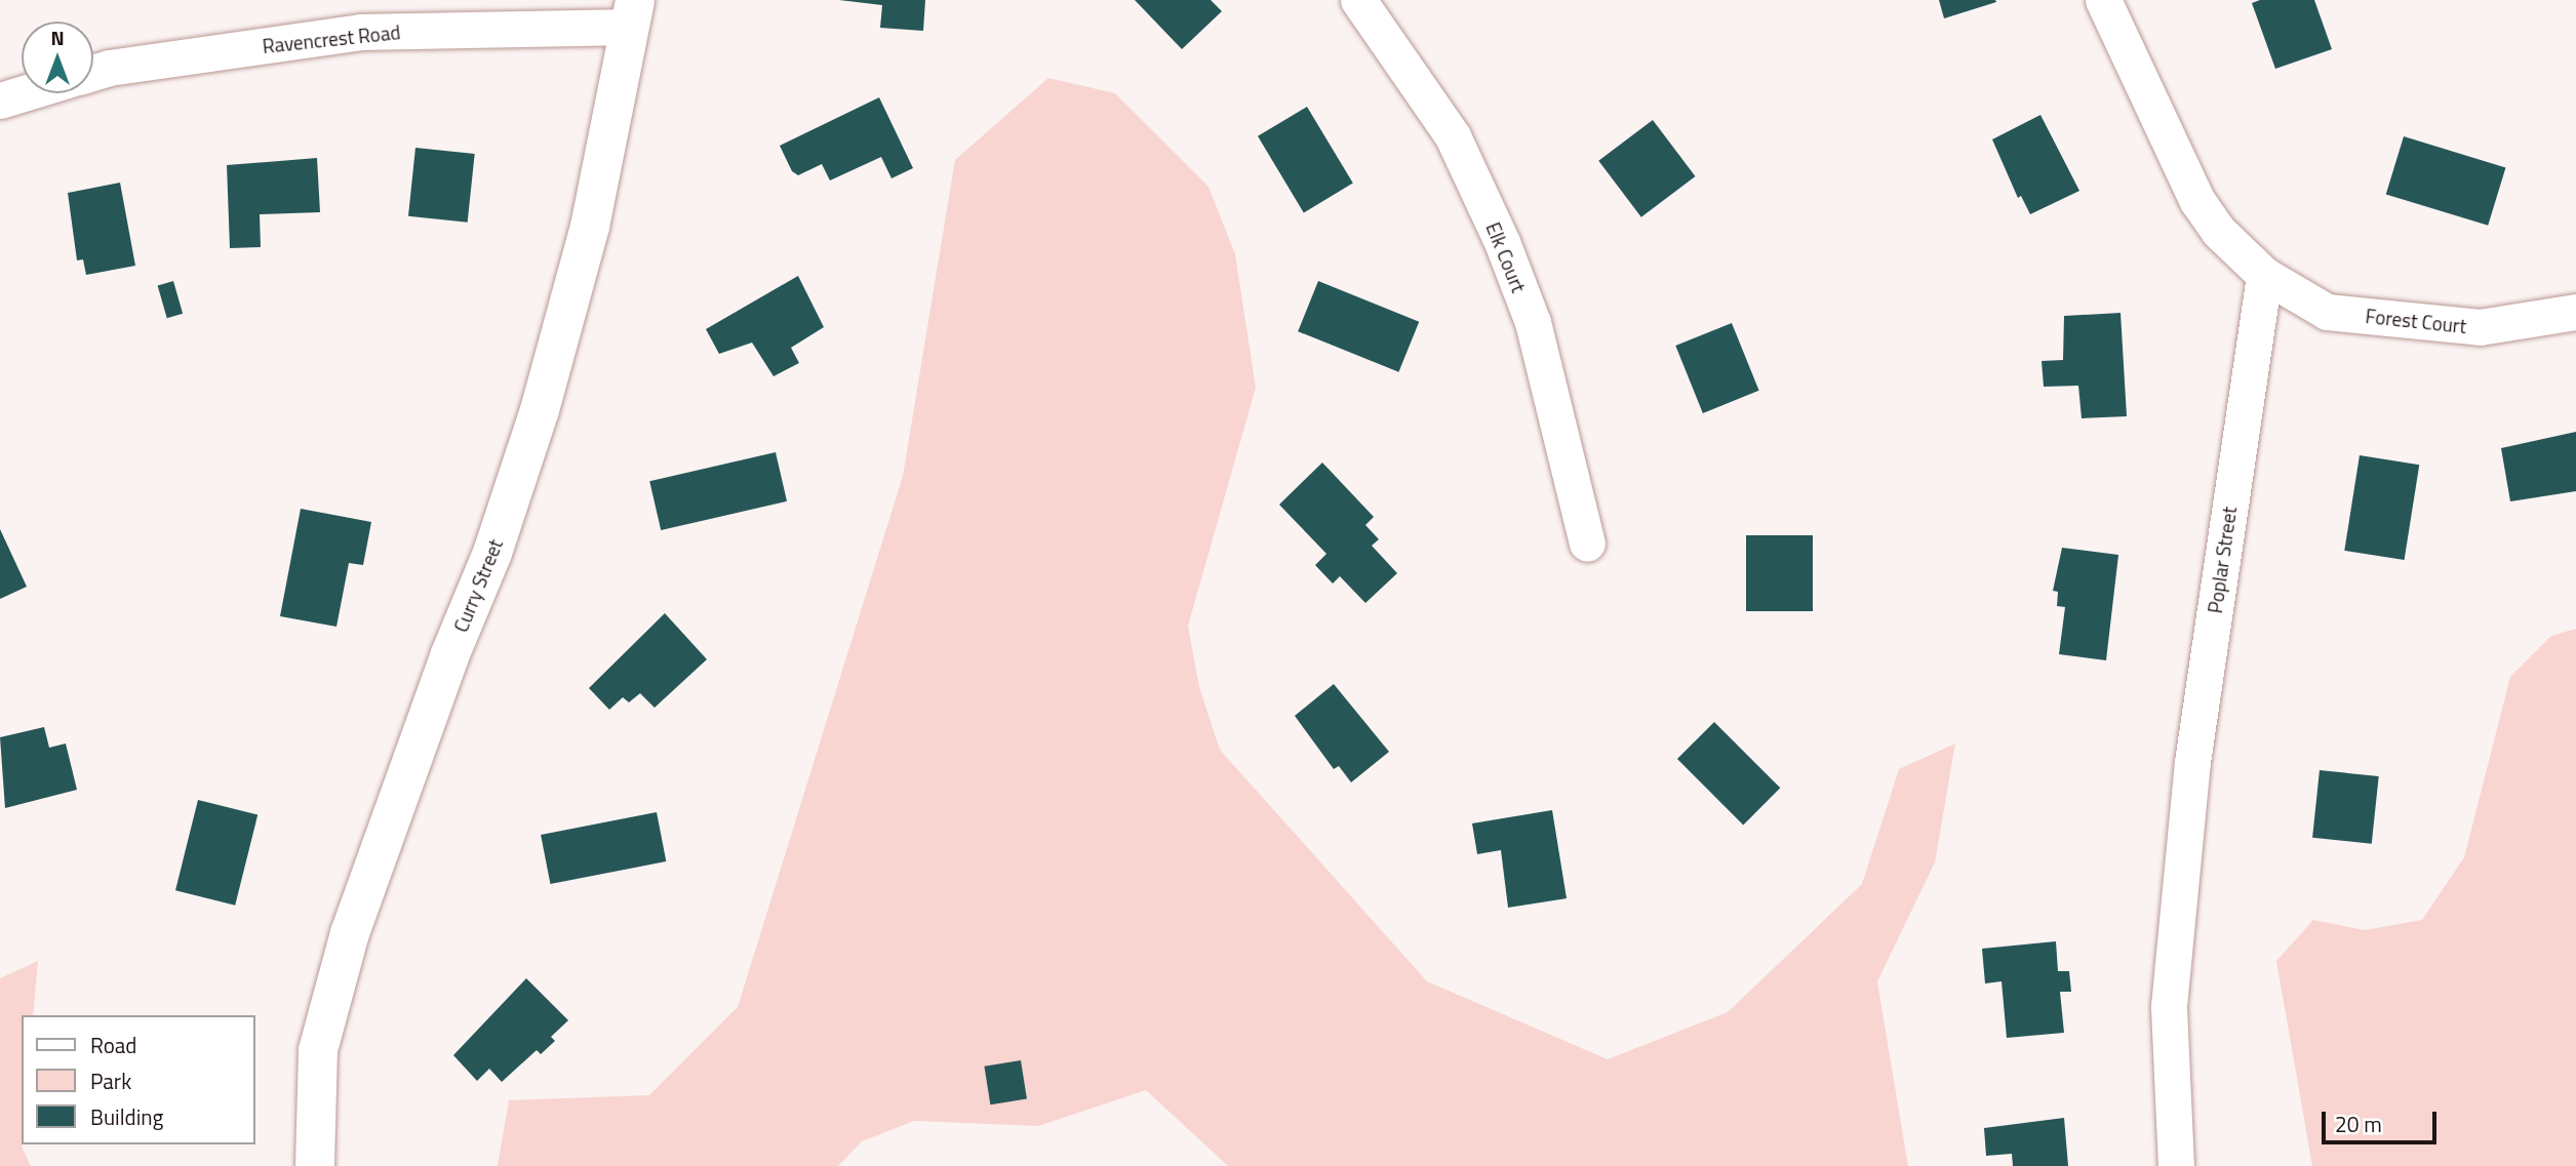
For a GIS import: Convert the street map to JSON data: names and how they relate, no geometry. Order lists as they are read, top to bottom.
{
  "streets": {
    "street": [
      "Ravencrest Road",
      "Elk Court",
      "Forest Court",
      "Poplar Street",
      "Curry Street"
    ]
  },
  "crossings": [
    ["Ravencrest Road", "Curry Street"],
    ["Forest Court", "Poplar Street"]
  ],
  "legend": ["Road", "Park", "Building"],
  "scale_bar": "20 m",
  "north": "top"
}
